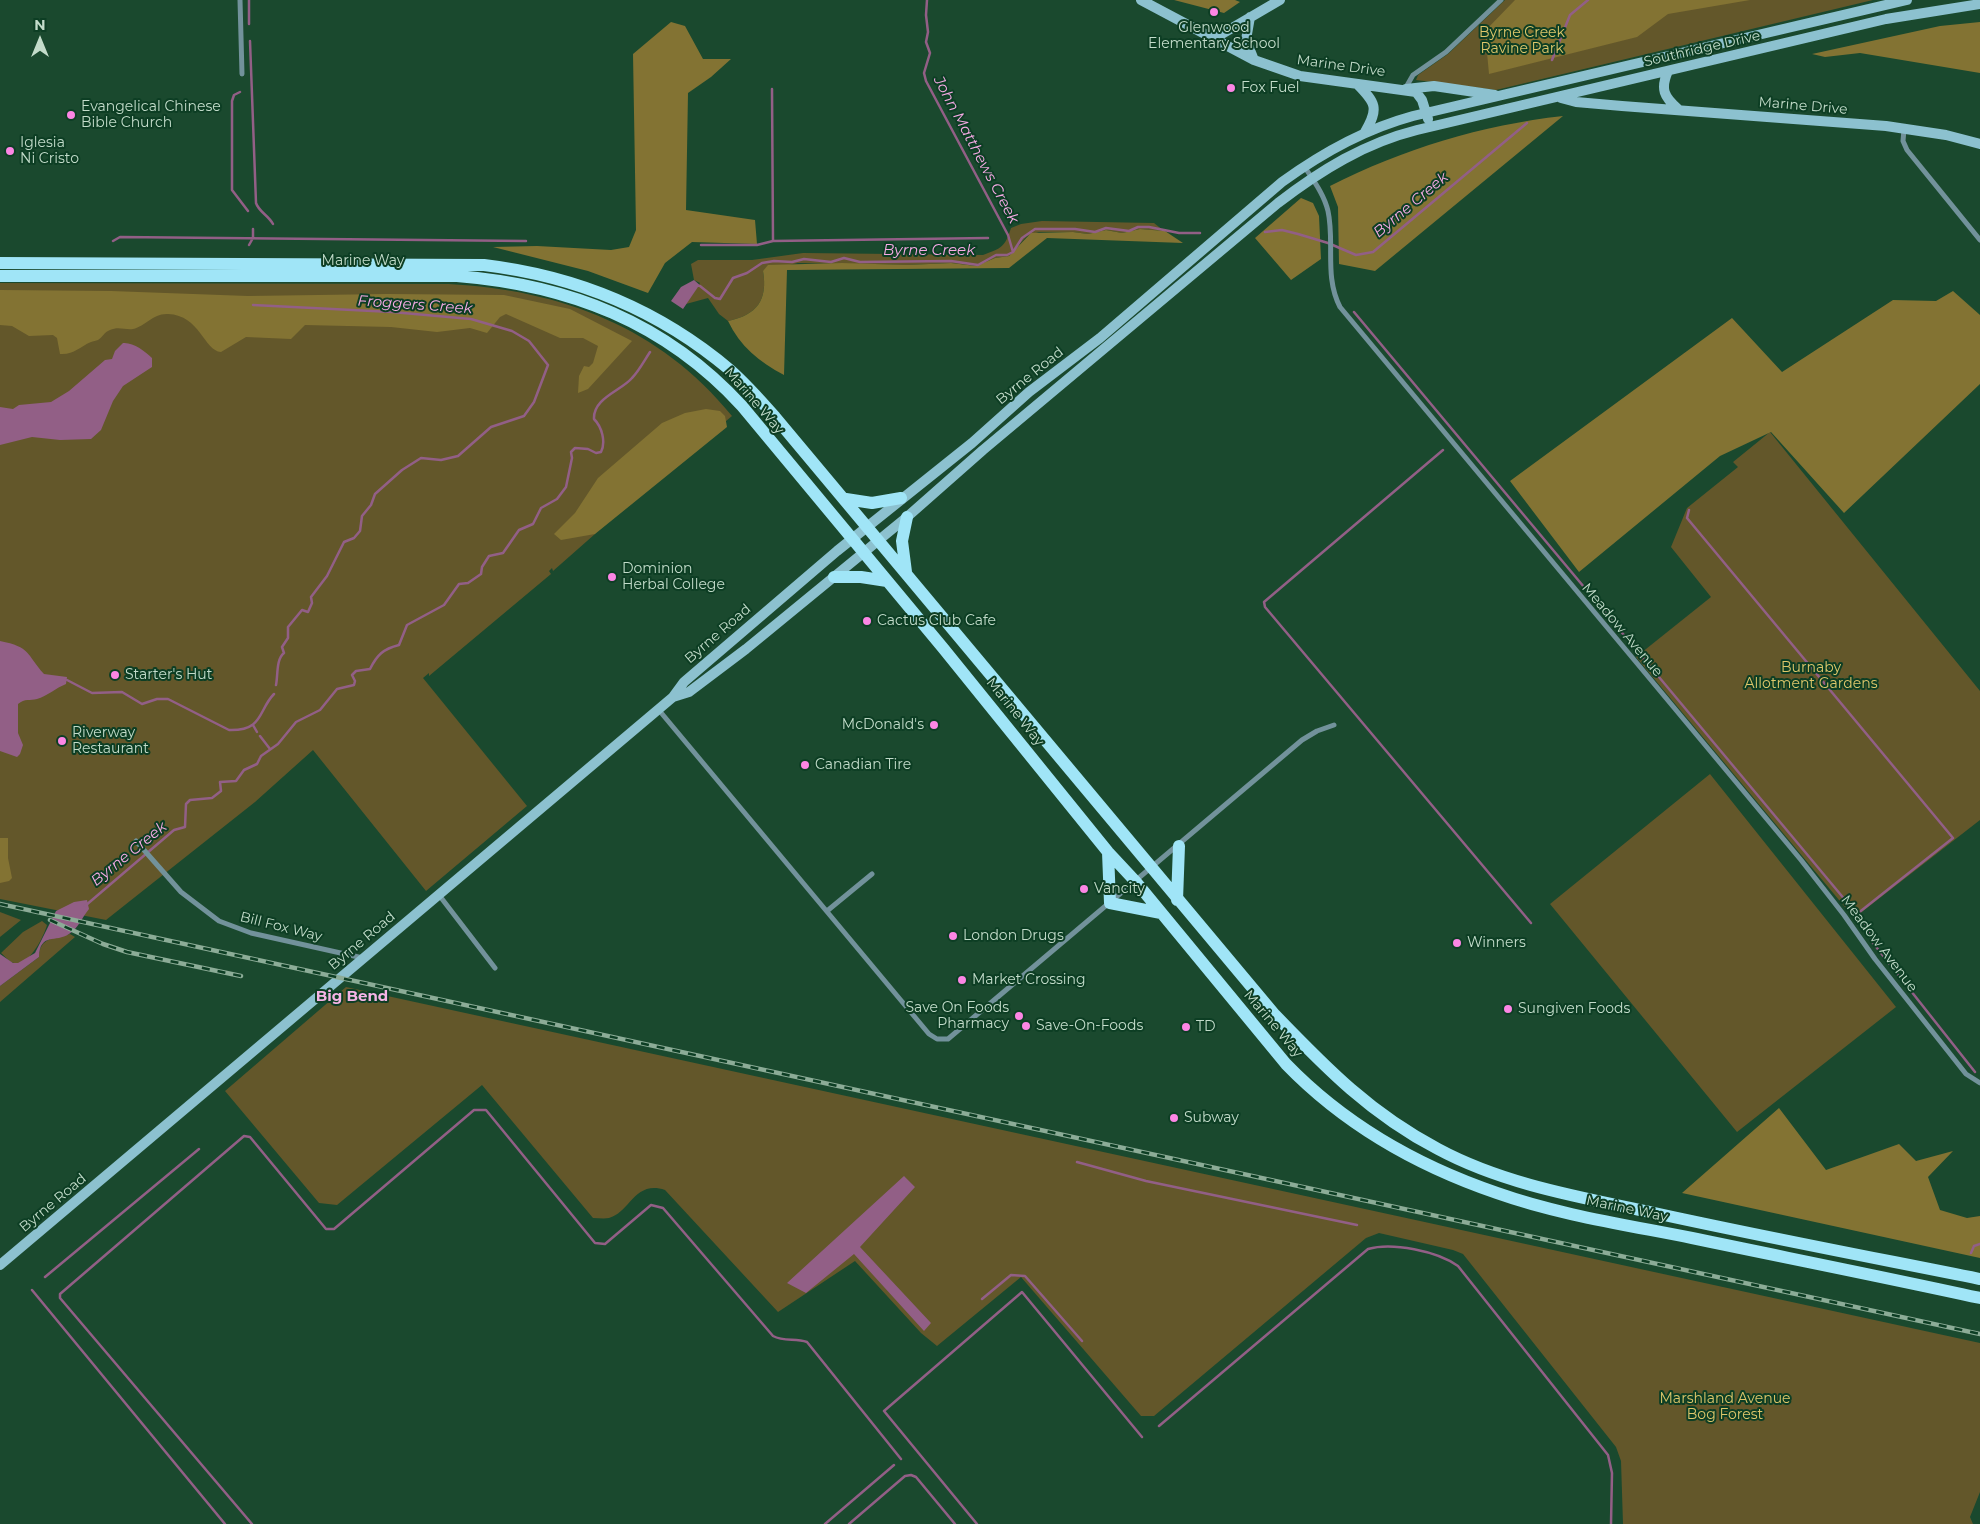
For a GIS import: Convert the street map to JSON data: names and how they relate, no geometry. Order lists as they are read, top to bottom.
{
  "streets": {
    "main road": [
      "Southridge Drive",
      "Marine Drive",
      "Marine Way",
      "Byrne Road"
    ],
    "street": ["Meadow Avenue", "Bill Fox Way"]
  },
  "crossings": [
    ["Southridge Drive", "Marine Drive"],
    ["Southridge Drive", "Byrne Road"],
    ["Marine Way", "Byrne Road"],
    ["Byrne Road", "Meadow Avenue"],
    ["Byrne Road", "Bill Fox Way"]
  ],
  "districts": ["Big Bend"],
  "water": ["John Matthews Creek", "Byrne Creek", "Froggers Creek"],
  "parks": ["Byrne Creek Ravine Park", "Burnaby Allotment Gardens", "Marshland Avenue Bog Forest"],
  "places": [
    "Glenwood Elementary School",
    "Fox Fuel",
    "Evangelical Chinese Bible Church",
    "Iglesia Ni Cristo",
    "Dominion Herbal College",
    "Cactus Club Cafe",
    "Starter's Hut",
    "McDonald's",
    "Riverway Restaurant",
    "Canadian Tire",
    "Vancity",
    "London Drugs",
    "Winners",
    "Market Crossing",
    "Sungiven Foods",
    "Save On Foods Pharmacy",
    "Save-On-Foods",
    "TD",
    "Subway"
  ],
  "north": "top"
}
